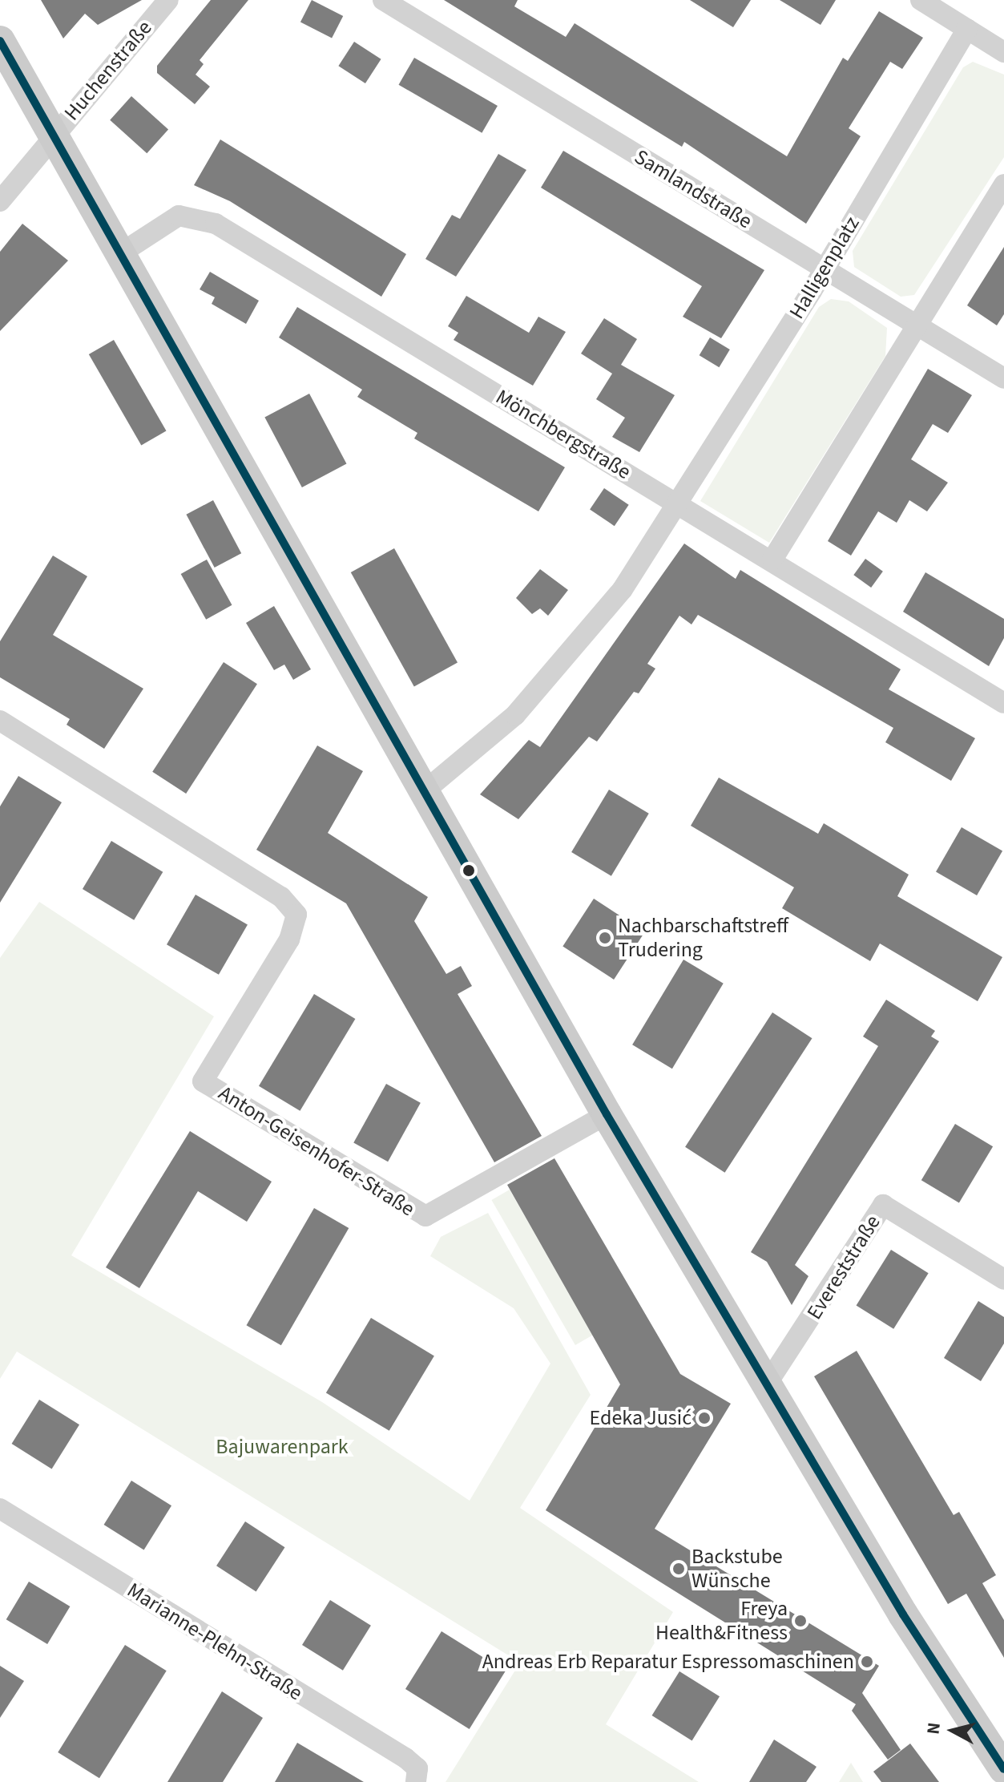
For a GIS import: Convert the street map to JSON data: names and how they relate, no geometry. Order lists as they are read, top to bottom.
{
  "streets": {
    "street": [
      "Huchenstraße",
      "Samlandstraße",
      "Halligenplatz",
      "Mönchbergstraße",
      "Anton-Geisenhofer-Straße",
      "Evereststraße",
      "Marianne-Plehn-Straße"
    ]
  },
  "crossings": [
    ["Samlandstraße", "Halligenplatz"],
    ["Halligenplatz", "Mönchbergstraße"]
  ],
  "parks": ["Bajuwarenpark"],
  "places": [
    "Nachbarschaftstreff Trudering",
    "Edeka Jusić",
    "Backstube Wünsche",
    "Freya Health&Fitness",
    "Andreas Erb Reparatur Espressomaschinen"
  ],
  "north": "left"
}
